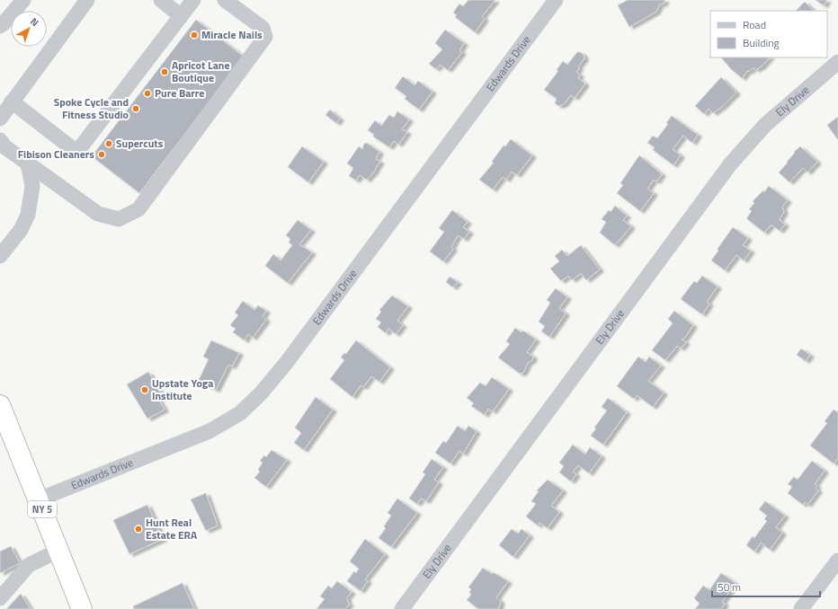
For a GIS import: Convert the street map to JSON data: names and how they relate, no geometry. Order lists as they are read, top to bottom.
{
  "streets": {
    "highway": ["NY 5"],
    "street": ["Edwards Drive", "Ely Drive"]
  },
  "crossings": [
    ["Edwards Drive", "NY 5"]
  ],
  "places": [
    "Miracle Nails",
    "Apricot Lane Boutique",
    "Pure Barre",
    "Spoke Cycle and Fitness Studio",
    "Supercuts",
    "Fibison Cleaners",
    "Upstate Yoga Institute",
    "Hunt Real Estate ERA"
  ],
  "legend": ["Road", "Building"],
  "scale_bar": "50 m",
  "north": "top right"
}
